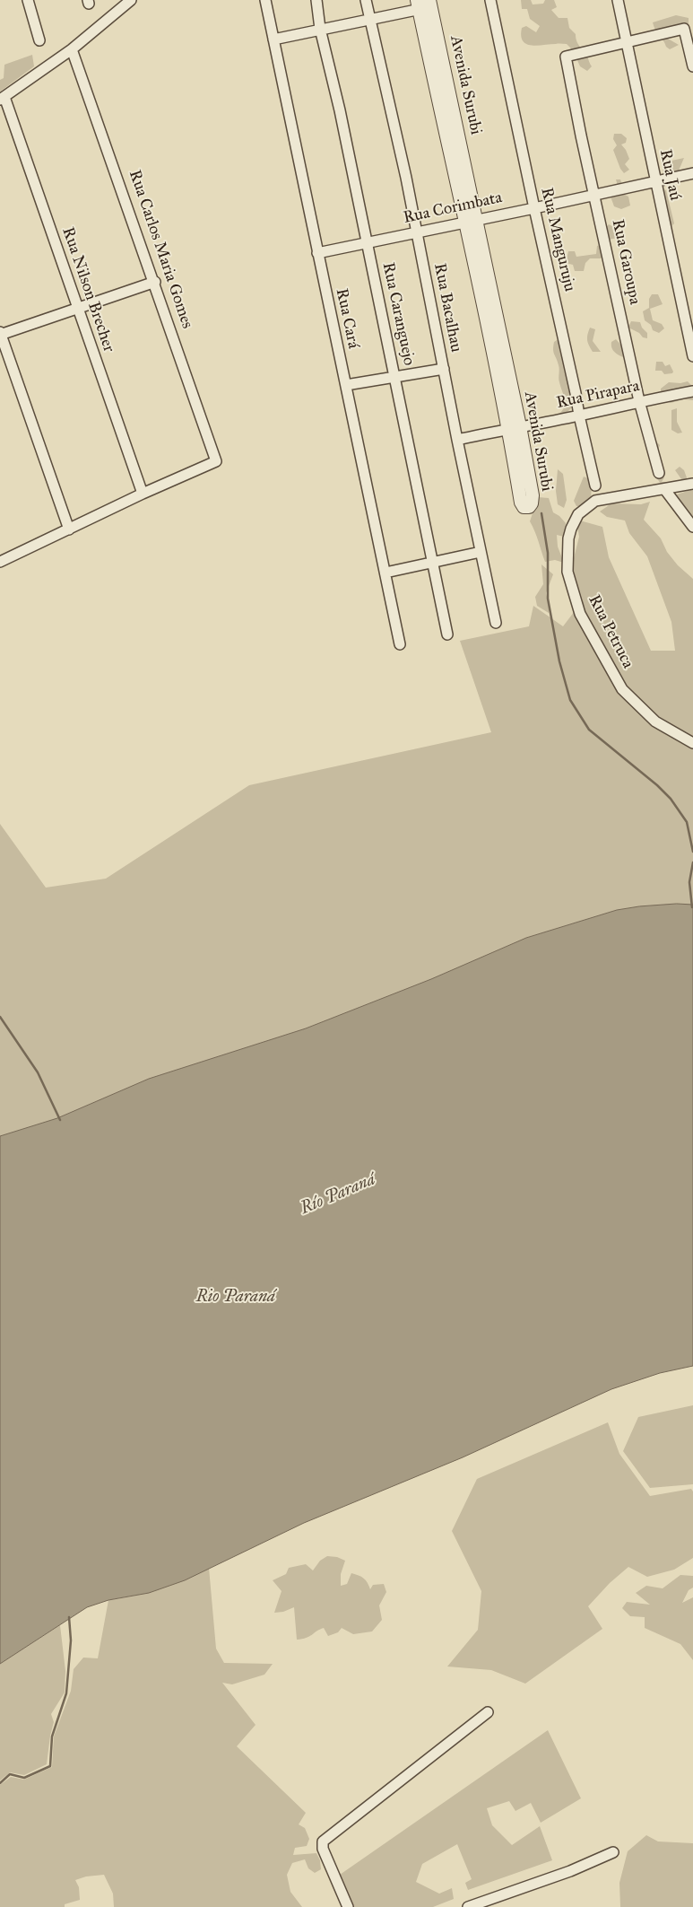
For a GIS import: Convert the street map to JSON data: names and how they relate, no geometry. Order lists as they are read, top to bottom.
{
  "streets": {
    "street": [
      "Avenida Surubi",
      "Rua Jaú",
      "Rua Corimbata",
      "Rua Manguruju",
      "Rua Carlos Maria Gomes",
      "Rua Garoupa",
      "Rua Nilson Brecher",
      "Rua Bacalhau",
      "Rua Caranguejo",
      "Rua Cará",
      "Rua Pirapara",
      "Rua Petruca"
    ]
  },
  "crossings": [
    ["Avenida Surubi", "Rua Corimbata"],
    ["Avenida Surubi", "Rua Pirapara"],
    ["Rua Jaú", "Rua Corimbata"],
    ["Rua Jaú", "Rua Garoupa"],
    ["Rua Corimbata", "Rua Manguruju"],
    ["Rua Corimbata", "Rua Garoupa"],
    ["Rua Corimbata", "Rua Bacalhau"],
    ["Rua Corimbata", "Rua Caranguejo"],
    ["Rua Corimbata", "Rua Cará"],
    ["Rua Manguruju", "Rua Pirapara"],
    ["Rua Carlos Maria Gomes", "Rua Nilson Brecher"],
    ["Rua Garoupa", "Rua Pirapara"],
    ["Rua Bacalhau", "Rua Pirapara"]
  ],
  "water": ["Río Paraná", "Rio Paraná"]
}
